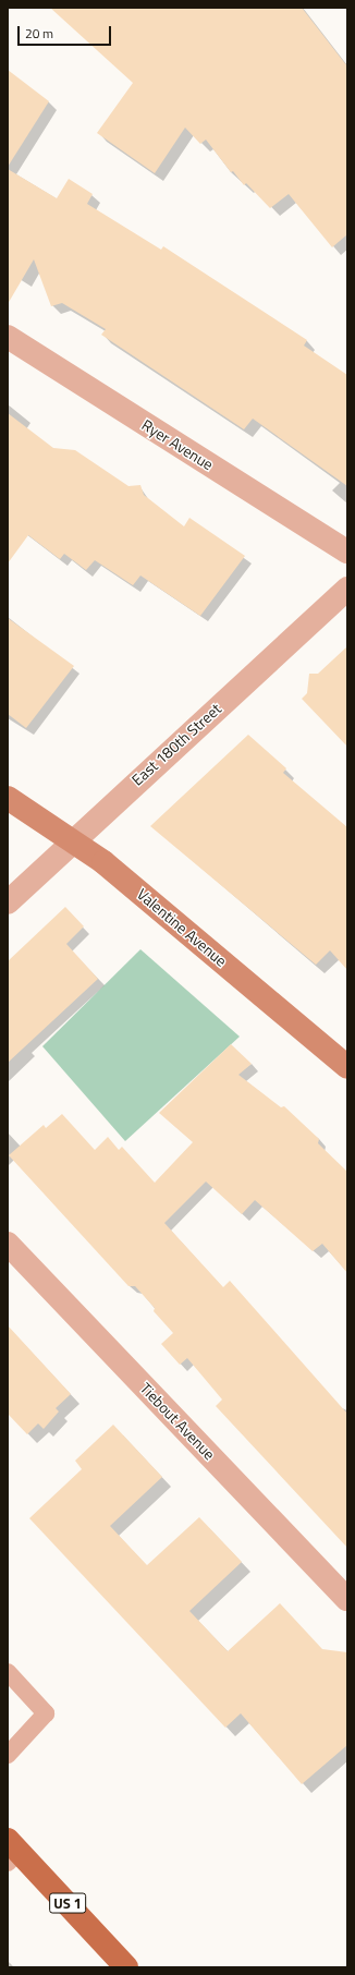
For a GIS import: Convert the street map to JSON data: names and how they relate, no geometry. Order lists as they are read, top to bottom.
{
  "streets": {
    "main road": ["US 1"],
    "street": [
      "Ryer Avenue",
      "East 180th Street",
      "Valentine Avenue",
      "Tiebout Avenue"
    ]
  },
  "crossings": [
    ["East 180th Street", "Valentine Avenue"]
  ],
  "scale_bar": "20 m"
}
